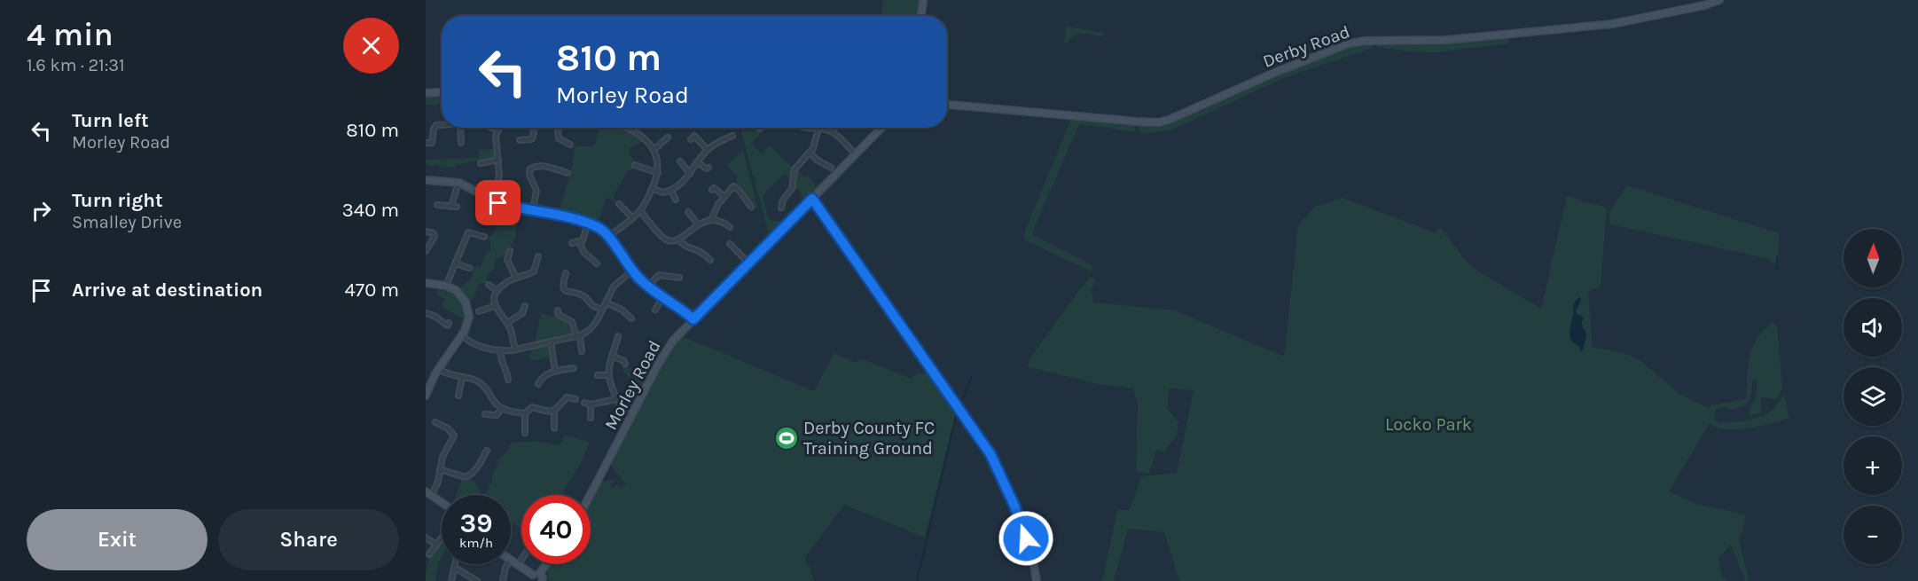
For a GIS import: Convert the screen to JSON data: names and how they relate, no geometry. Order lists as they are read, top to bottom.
{
  "streets": {
    "street": ["Derby Road", "Morley Road"]
  },
  "parks": ["Locko Park"],
  "places": {
    "sports": ["Derby County FC Training Ground"]
  },
  "north": "top",
  "page": {
    "heading": ["4 min", "1.6 km · 21:31"],
    "turn": ["810 m", "Morley Road"],
    "list": [
      {
        "name": "Turn left",
        "note": "Morley Road",
        "value": "810 m"
      },
      {
        "name": "Turn right",
        "note": "Smalley Drive",
        "value": "340 m"
      },
      {
        "name": "Arrive at destination",
        "value": "470 m"
      }
    ],
    "map_buttons": ["+", "−"],
    "speed": "39 km/h",
    "limit": "40",
    "buttons": ["Exit", "Share"]
  }
}
